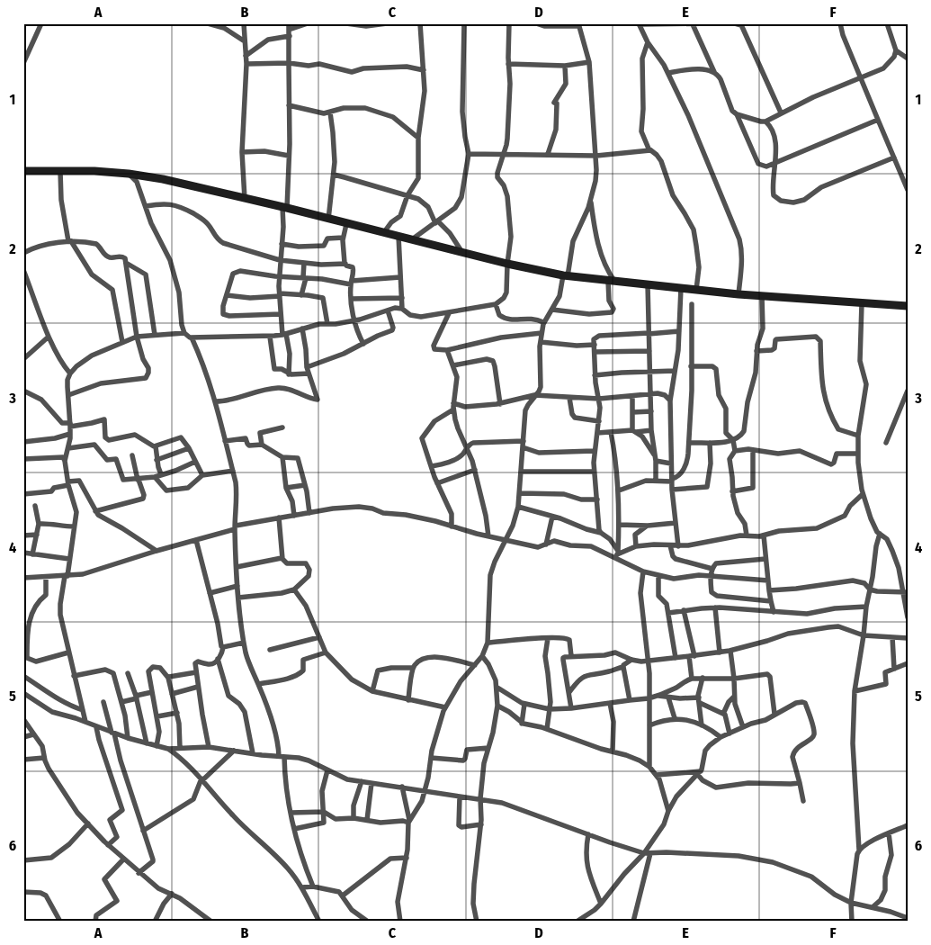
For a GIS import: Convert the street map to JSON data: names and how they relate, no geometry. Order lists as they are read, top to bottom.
{
  "grid": {
    "columns": [
      "A",
      "B",
      "C",
      "D",
      "E",
      "F"
    ],
    "rows": [
      "1",
      "2",
      "3",
      "4",
      "5",
      "6"
    ]
  }
}
